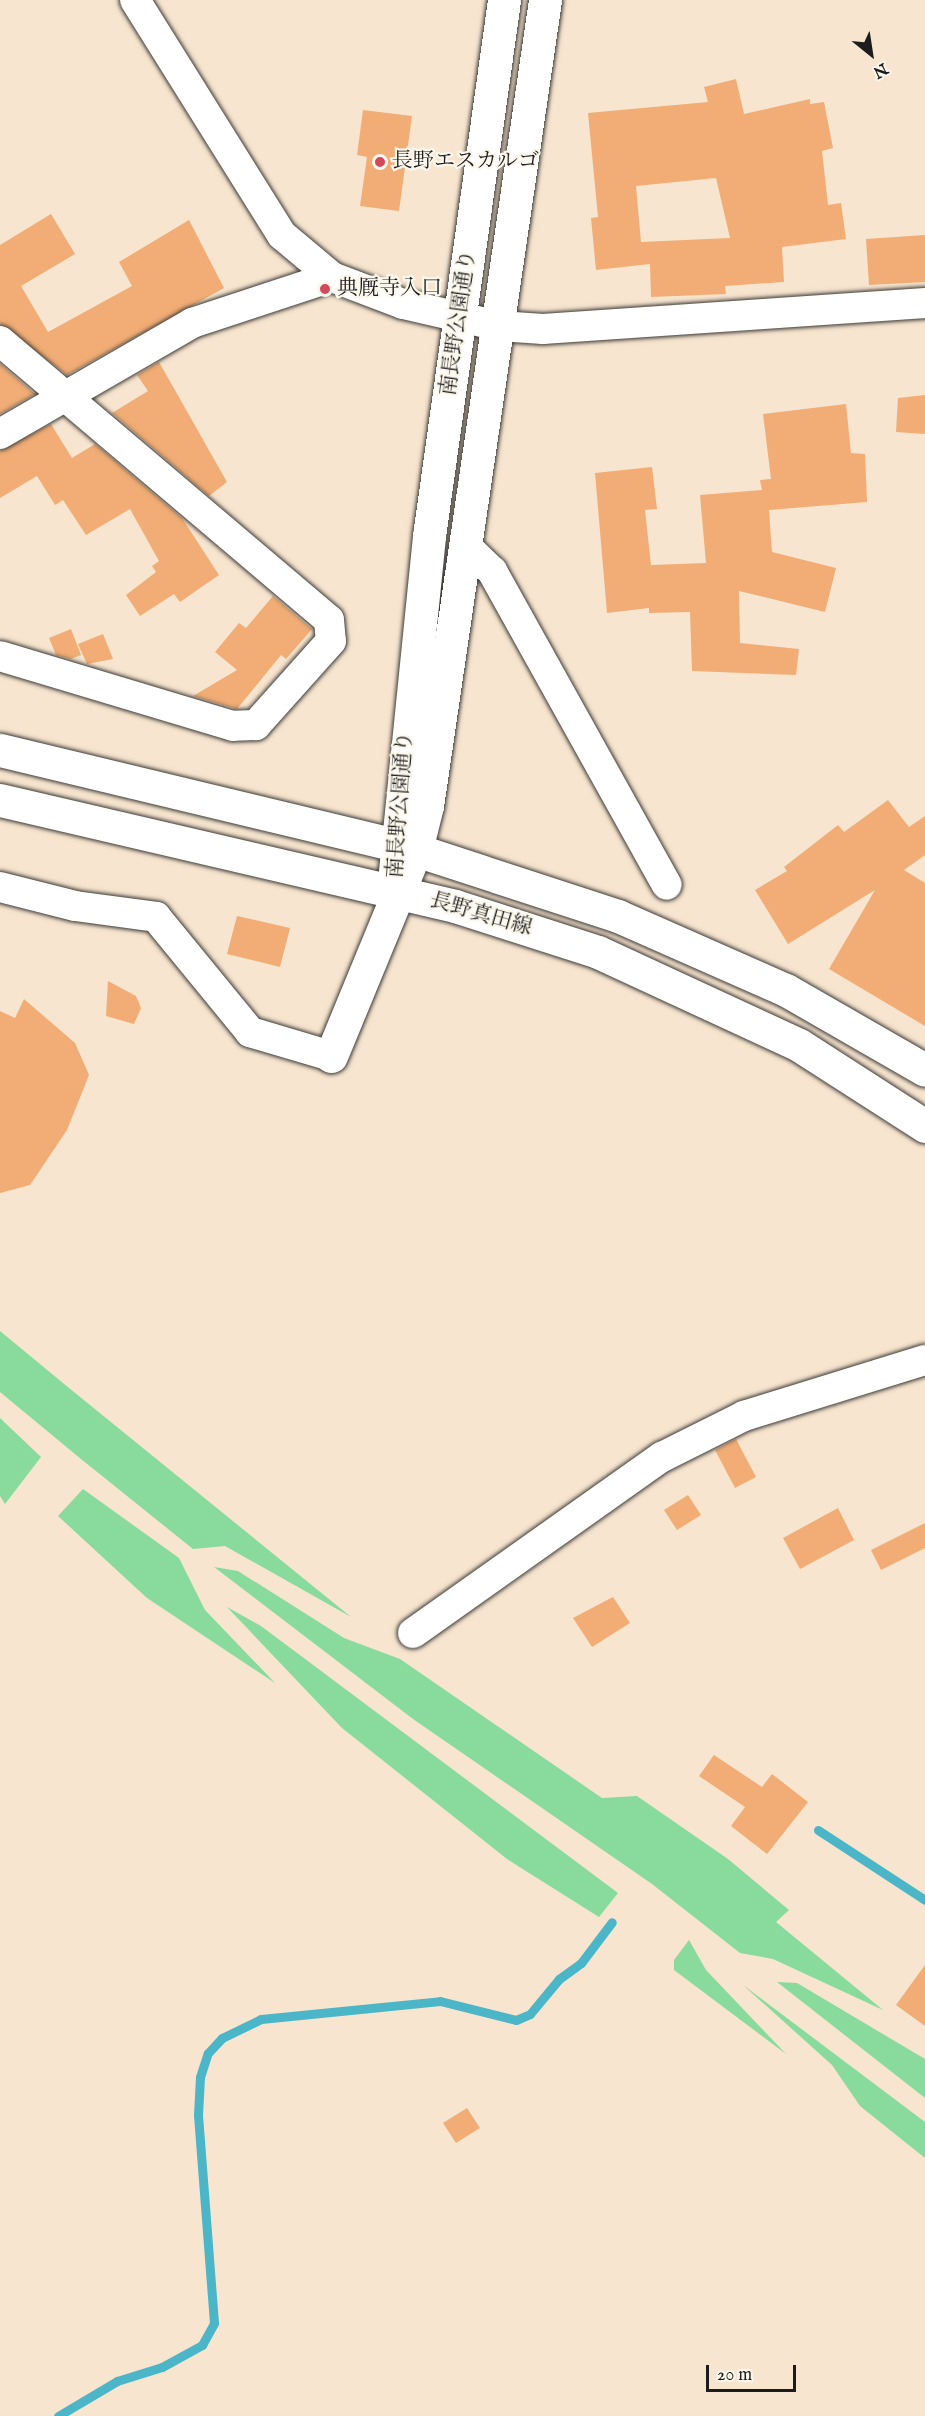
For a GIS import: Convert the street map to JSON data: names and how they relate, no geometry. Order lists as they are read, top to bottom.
{
  "streets": {
    "main road": ["南長野公園通り", "長野真田線"]
  },
  "crossings": [
    ["南長野公園通り", "長野真田線"]
  ],
  "places": ["長野エスカルゴ", "典厩寺入口"],
  "scale_bar": "20 m",
  "north": "bottom right"
}
